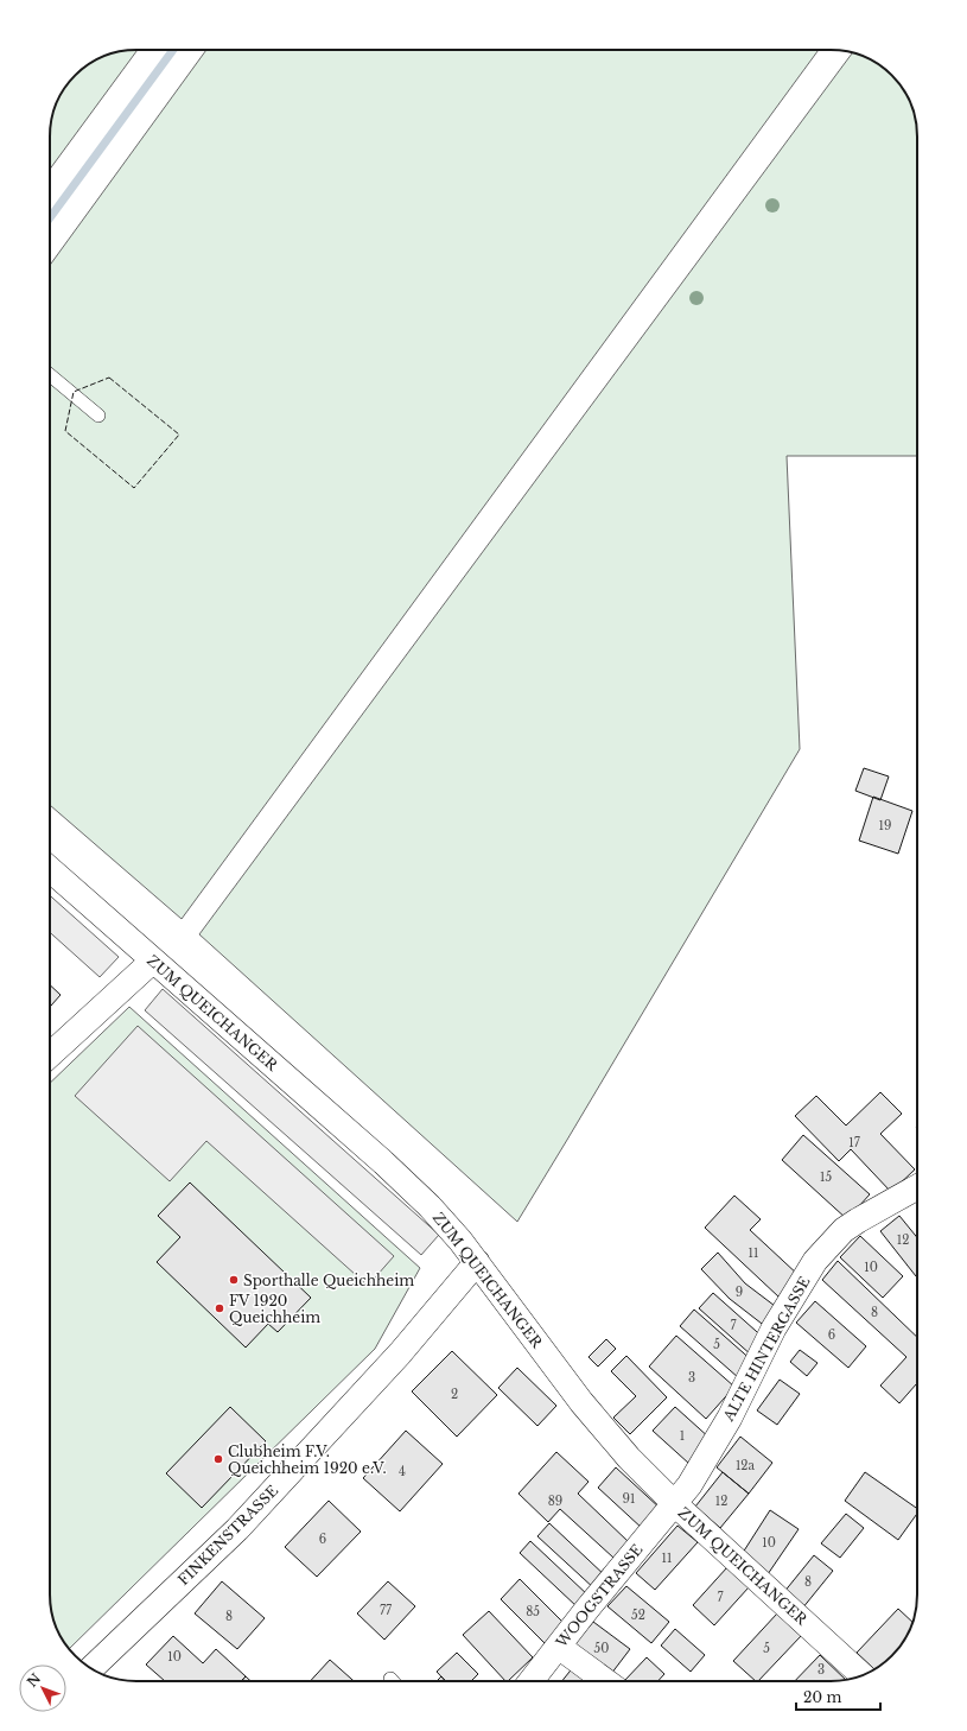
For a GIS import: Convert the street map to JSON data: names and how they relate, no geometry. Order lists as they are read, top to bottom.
{
  "streets": {
    "street": [
      "ZUM QUEICHANGER",
      "ALTE HINTERGASSE",
      "FINKENSTRASSE",
      "WOOGSTRASSE"
    ]
  },
  "crossings": [
    ["ZUM QUEICHANGER", "ALTE HINTERGASSE"],
    ["ZUM QUEICHANGER", "FINKENSTRASSE"],
    ["ZUM QUEICHANGER", "WOOGSTRASSE"],
    ["ALTE HINTERGASSE", "WOOGSTRASSE"]
  ],
  "places": ["Sporthalle Queichheim", "FV 1920 Queichheim", "Clubheim F.V. Queichheim 1920 e.V."],
  "house_numbers": [
    "19",
    "17",
    "15",
    "12",
    "11",
    "10",
    "9",
    "8",
    "7",
    "6",
    "5",
    "3",
    "2",
    "1",
    "12a",
    "4",
    "91",
    "89",
    "12",
    "6",
    "10",
    "11",
    "8",
    "7",
    "77",
    "85",
    "52",
    "8",
    "50",
    "5",
    "10",
    "3"
  ],
  "scale_bar": "20 m",
  "north": "top left"
}
